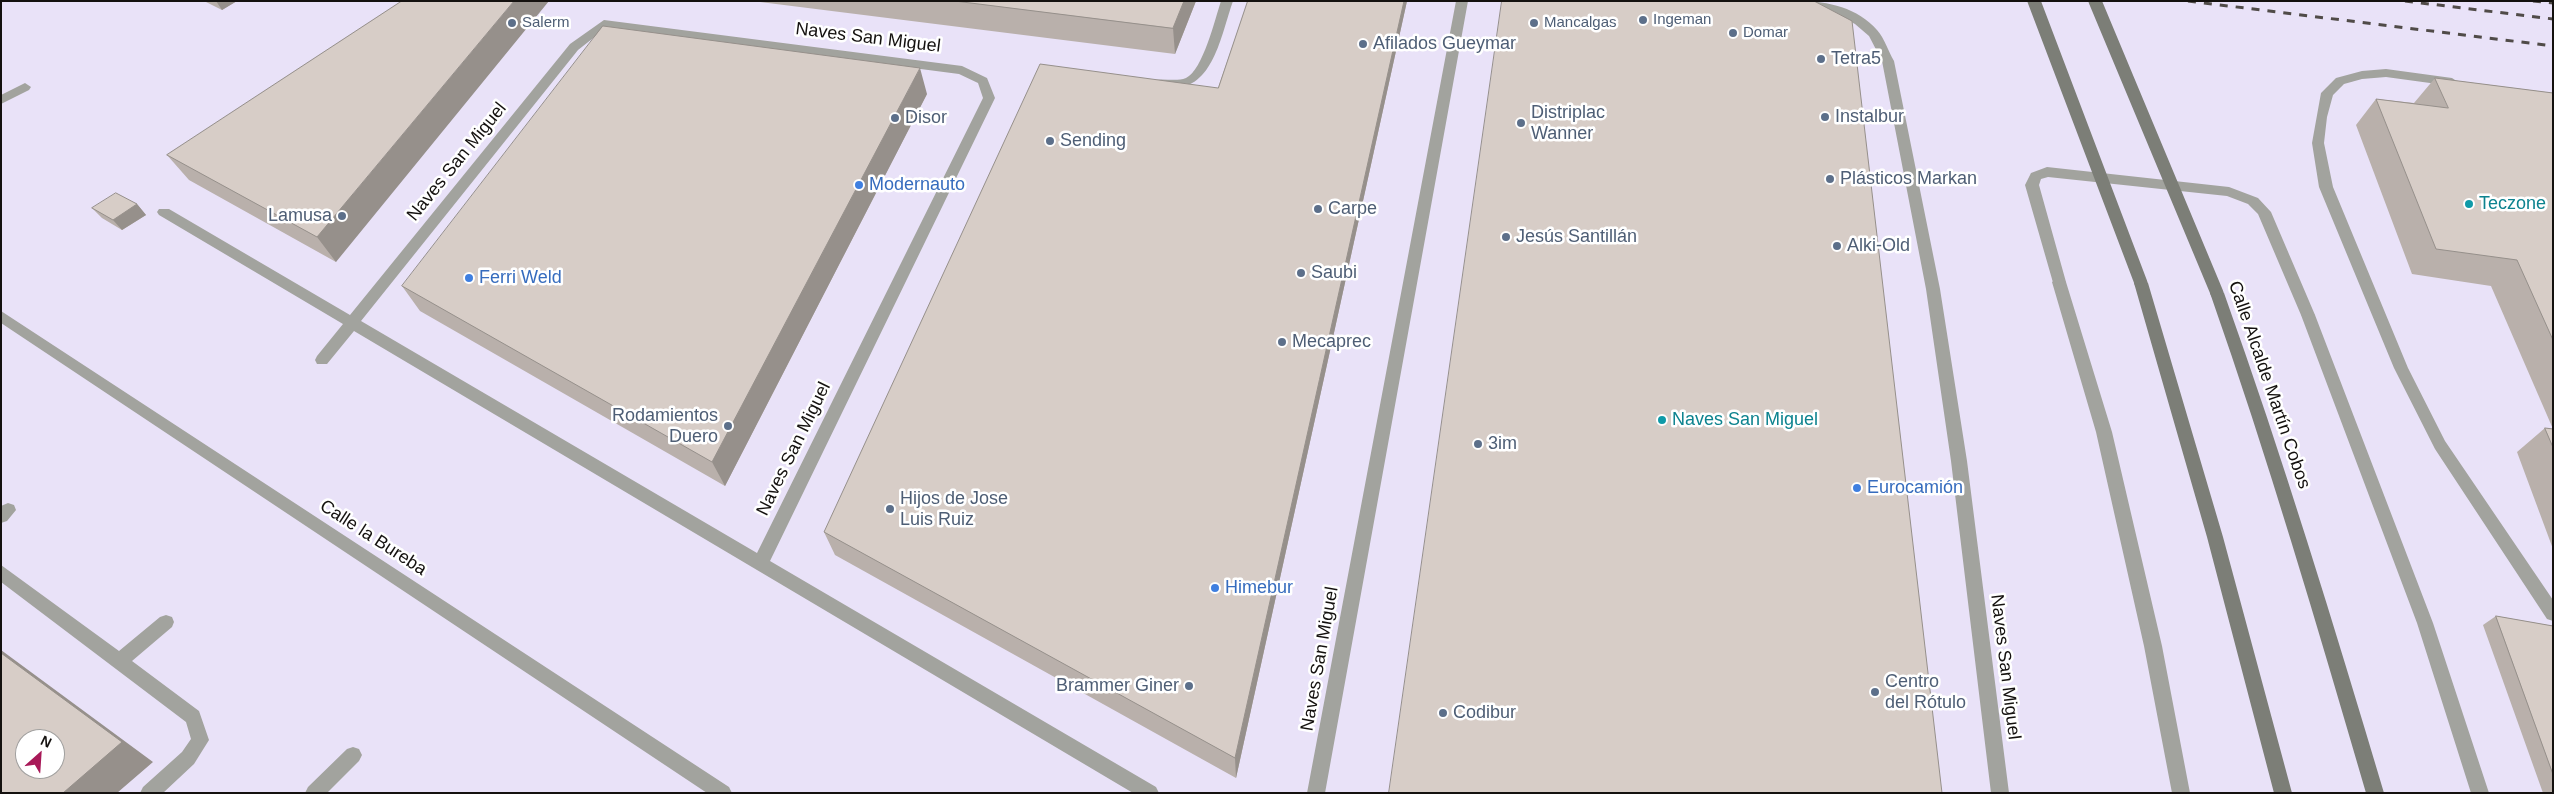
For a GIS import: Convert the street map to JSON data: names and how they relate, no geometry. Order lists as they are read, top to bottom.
{
  "streets": {
    "main road": ["Calle Alcalde Martín Cobos"],
    "street": ["Naves San Miguel", "Calle la Bureba"]
  },
  "places": [
    "Ingeman",
    "Salerm",
    "Mancalgas",
    "Domar",
    "Afilados Gueymar",
    "Tetra5",
    "Instalbur",
    "Disor",
    "Distriplac Wanner",
    "Sending",
    "Plásticos Markan",
    "Modernauto",
    "Teczone",
    "Carpe",
    "Lamusa",
    "Jesús Santillán",
    "Alki-Old",
    "Saubi",
    "Ferri Weld",
    "Mecaprec",
    "Naves San Miguel",
    "Rodamientos Duero",
    "3im",
    "Eurocamión",
    "Hijos de Jose Luis Ruiz",
    "Himebur",
    "Brammer Giner",
    "Centro del Rótulo",
    "Codibur"
  ],
  "north": "top right"
}
